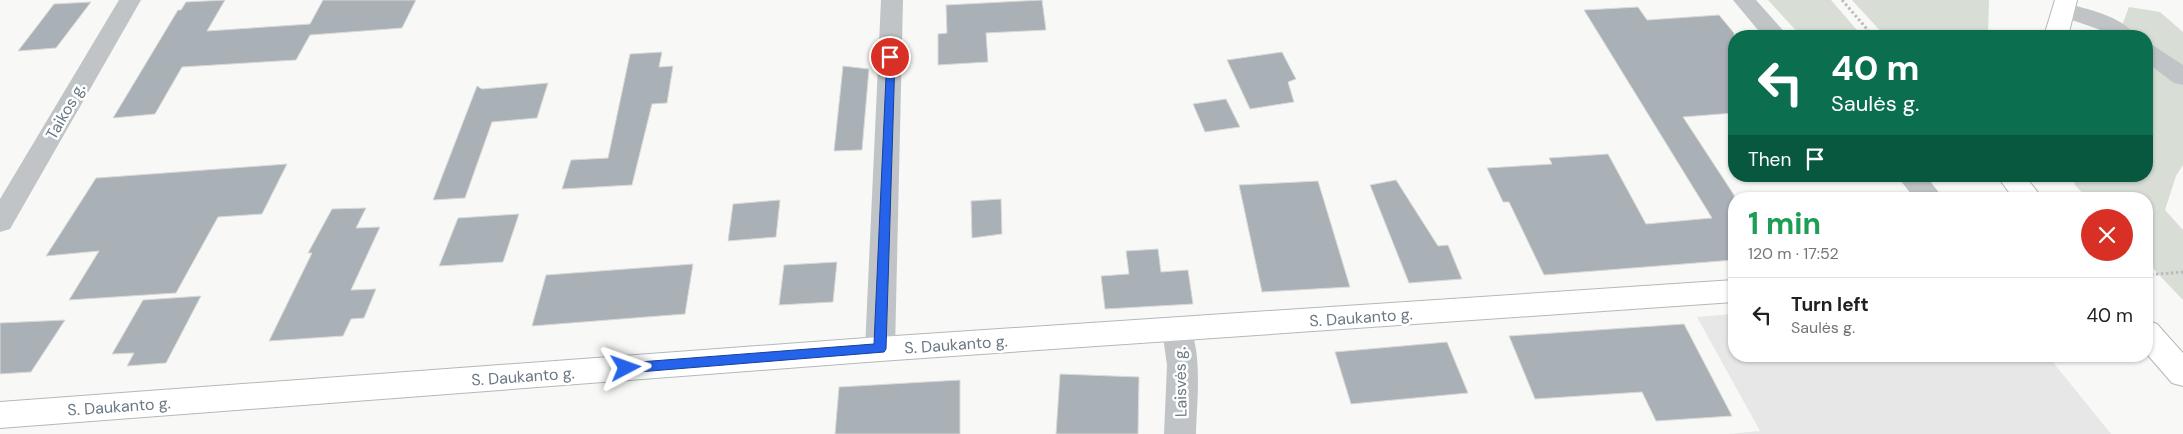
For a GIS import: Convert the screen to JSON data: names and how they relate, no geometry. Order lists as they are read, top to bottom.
{
  "streets": {
    "main road": ["S. Daukanto g."],
    "street": ["Taikos g.", "Laisvės g."]
  },
  "crossings": [
    ["S. Daukanto g.", "Laisvės g."]
  ],
  "page": {
    "turn": ["40 m", "Saulės g."],
    "then": "Then",
    "heading": ["1 min", "120 m · 17:52"],
    "list": [
      {
        "name": "Turn left",
        "note": "Saulės g.",
        "value": "40 m"
      }
    ]
  }
}
